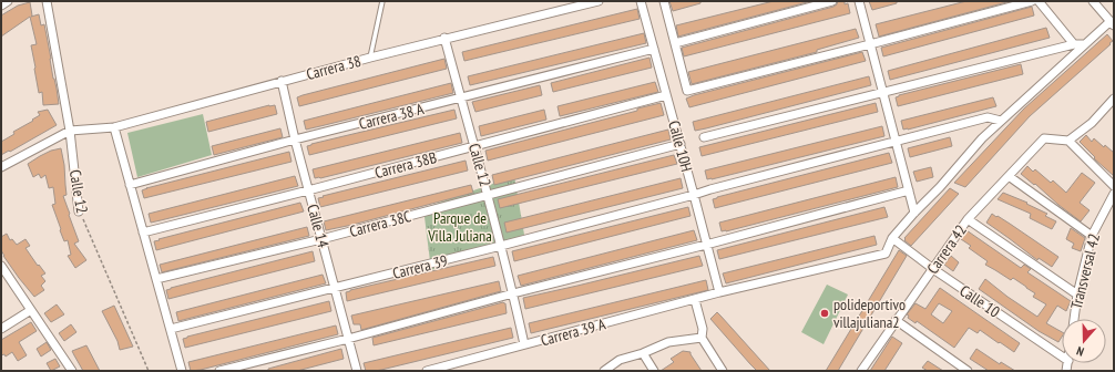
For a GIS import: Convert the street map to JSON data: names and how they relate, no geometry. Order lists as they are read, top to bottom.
{
  "streets": {
    "street": [
      "Carrera 38",
      "Carrera 38 A",
      "Calle 10H",
      "Carrera 38B",
      "Calle 12",
      "Carrera 38C",
      "Calle 14",
      "Carrera 42",
      "Carrera 39",
      "Transversal 42",
      "Calle 10",
      "Carrera 39 A"
    ]
  },
  "crossings": [
    ["Carrera 38", "Calle 12"],
    ["Carrera 38", "Calle 14"],
    ["Carrera 38 A", "Calle 10H"],
    ["Carrera 38 A", "Calle 12"],
    ["Carrera 38 A", "Calle 14"],
    ["Calle 10H", "Carrera 38B"],
    ["Calle 10H", "Carrera 38C"],
    ["Calle 10H", "Carrera 39"],
    ["Calle 10H", "Carrera 39 A"],
    ["Carrera 38B", "Calle 12"],
    ["Carrera 38B", "Calle 14"],
    ["Calle 12", "Carrera 38C"],
    ["Calle 12", "Carrera 39"],
    ["Calle 12", "Carrera 39 A"],
    ["Carrera 38C", "Calle 14"],
    ["Calle 14", "Carrera 39"],
    ["Carrera 42", "Calle 10"],
    ["Calle 10", "Carrera 39 A"]
  ],
  "parks": ["Parque de Villa Juliana"],
  "places": ["polideportivo villajuliana2"],
  "north": "bottom"
}
